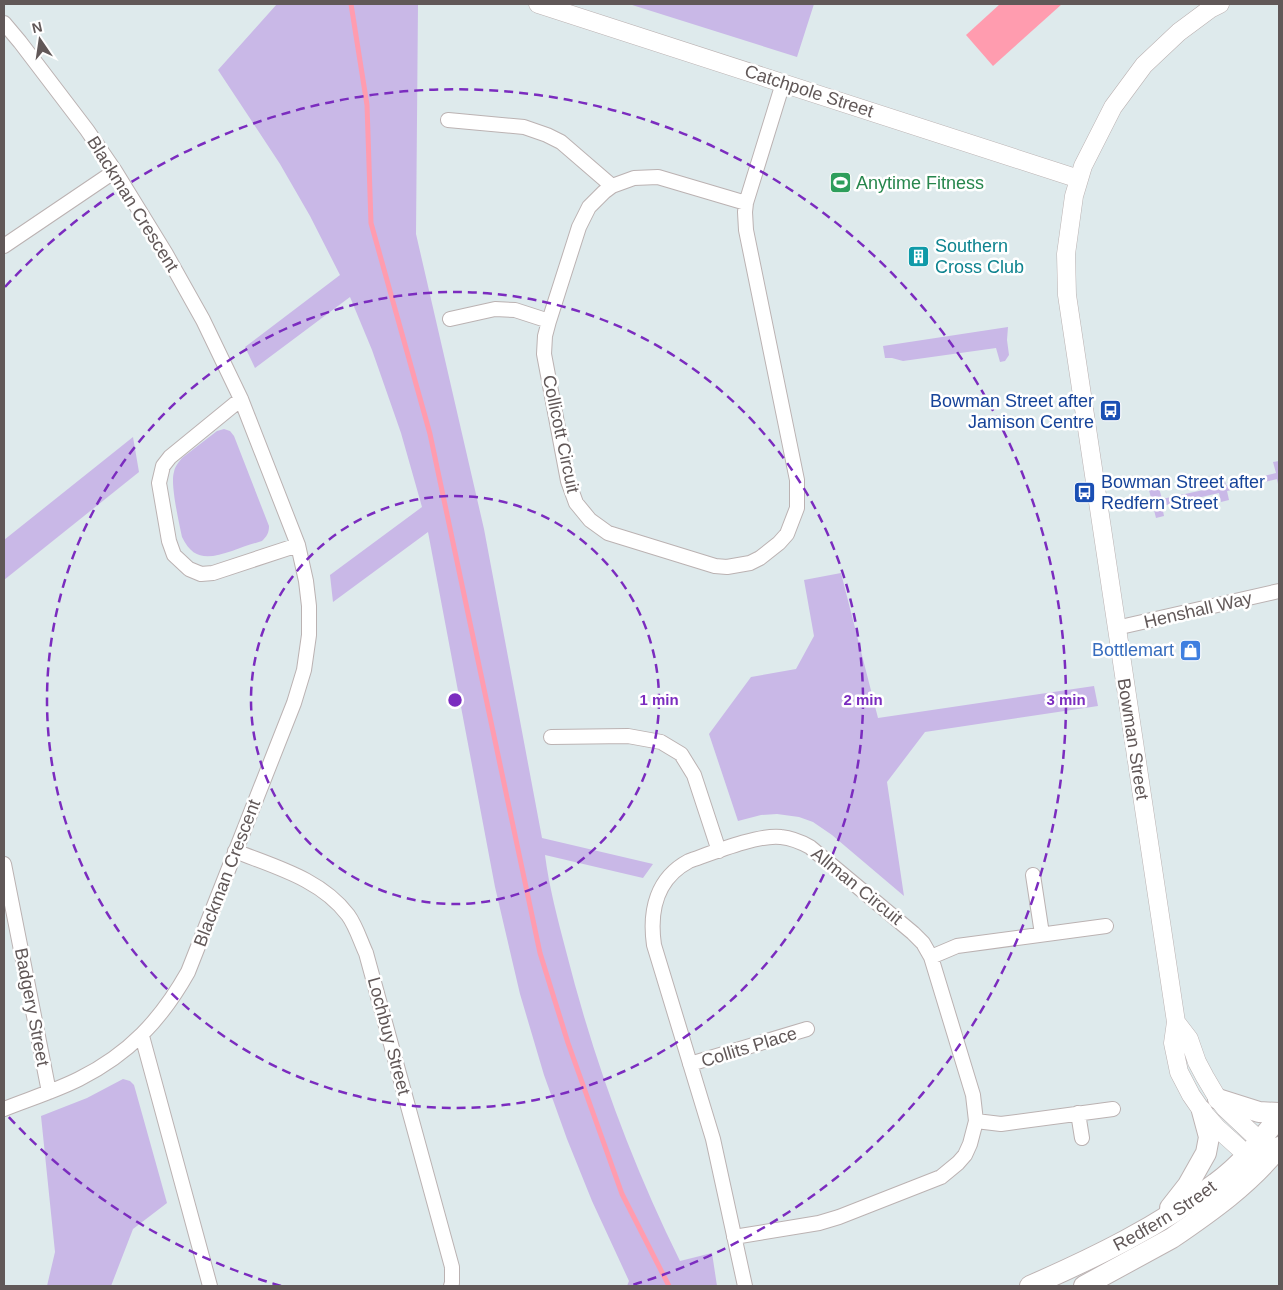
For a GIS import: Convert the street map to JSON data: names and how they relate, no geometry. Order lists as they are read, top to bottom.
{
  "streets": {
    "main road": ["Redfern Street"],
    "street": [
      "Catchpole Street",
      "Blackman Crescent",
      "Collicott Circuit",
      "Henshall Way",
      "Bowman Street",
      "Allman Circuit",
      "Badgery Street",
      "Lochbuy Street",
      "Collits Place"
    ]
  },
  "crossings": [
    ["Catchpole Street", "Collicott Circuit"],
    ["Catchpole Street", "Bowman Street"],
    ["Blackman Crescent", "Badgery Street"],
    ["Blackman Crescent", "Lochbuy Street"],
    ["Henshall Way", "Bowman Street"],
    ["Bowman Street", "Redfern Street"],
    ["Allman Circuit", "Collits Place"]
  ],
  "places": {
    "sports": ["Anytime Fitness"],
    "building": ["Southern Cross Club"],
    "bus stop": ["Bowman Street after Jamison Centre", "Bowman Street after Redfern Street"],
    "shop": ["Bottlemart"]
  },
  "north": "top",
  "rings": ["1 min", "2 min", "3 min"]
}
